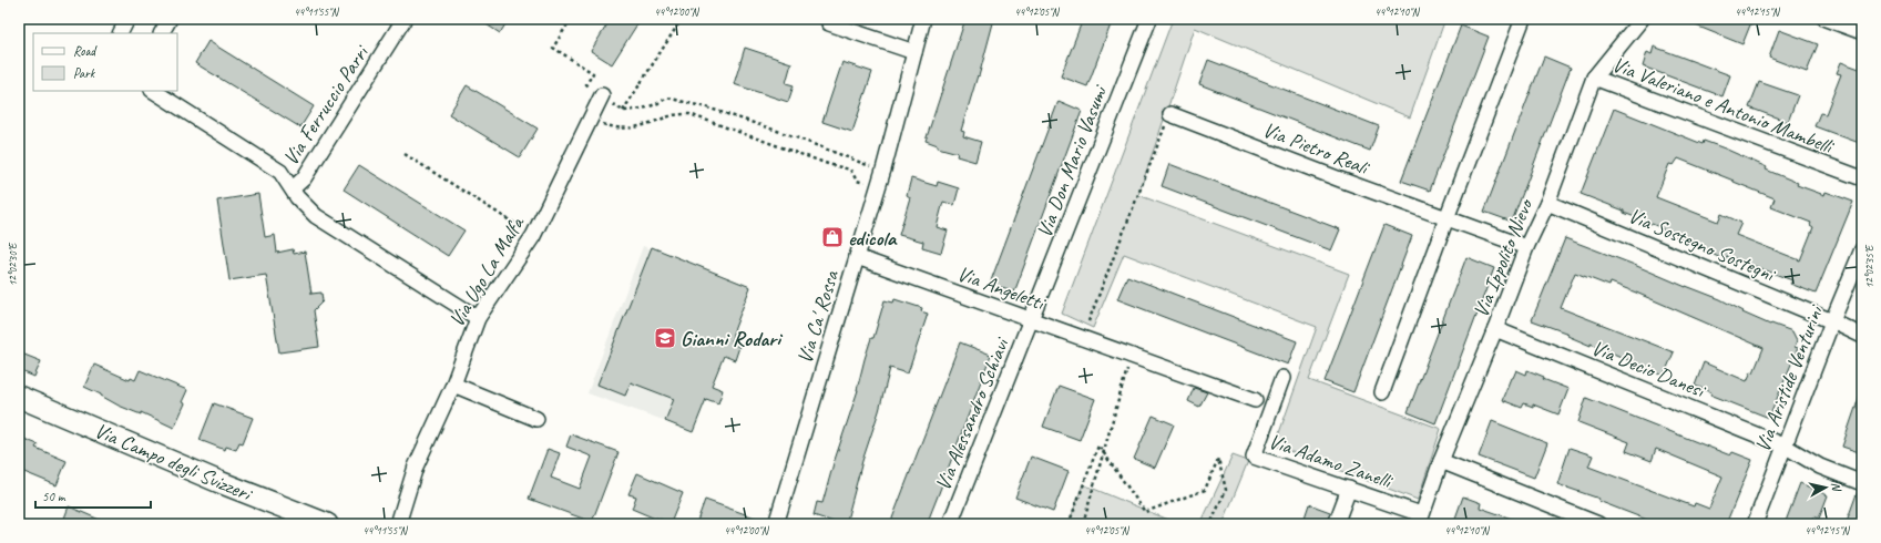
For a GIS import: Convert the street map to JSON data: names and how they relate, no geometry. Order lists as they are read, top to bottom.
{
  "streets": {
    "main road": ["Via Campo degli Svizzeri"],
    "street": [
      "Via Valeriano e Antonio Mambelli",
      "Via Ferruccio Parri",
      "Via Pietro Reali",
      "Via Don Mario Vasumi",
      "Via Sostegno Sostegni",
      "Via Ippolito Nievo",
      "Via Ugo La Malfa",
      "Via Angeletti",
      "Via Ca' Rossa",
      "Via Decio Danesi",
      "Via Aristide Venturini",
      "Via Alessandro Schiavi",
      "Via Adamo Zanelli"
    ]
  },
  "crossings": [
    ["Via Valeriano e Antonio Mambelli", "Via Ippolito Nievo"],
    ["Via Pietro Reali", "Via Ippolito Nievo"],
    ["Via Don Mario Vasumi", "Via Angeletti"],
    ["Via Don Mario Vasumi", "Via Alessandro Schiavi"],
    ["Via Sostegno Sostegni", "Via Ippolito Nievo"],
    ["Via Sostegno Sostegni", "Via Aristide Venturini"],
    ["Via Ippolito Nievo", "Via Decio Danesi"],
    ["Via Ippolito Nievo", "Via Adamo Zanelli"],
    ["Via Angeletti", "Via Ca' Rossa"],
    ["Via Angeletti", "Via Alessandro Schiavi"],
    ["Via Decio Danesi", "Via Aristide Venturini"]
  ],
  "places": {
    "shop": ["edicola"],
    "school or university": ["Gianni Rodari"]
  },
  "legend": ["Road", "Park"],
  "scale_bar": "50 m",
  "north": "right",
  "coordinates": [
    "44°11'55\"N",
    "44°12'00\"N",
    "44°12'05\"N",
    "44°12'10\"N",
    "44°12'15\"N",
    "12°02'30\"E",
    "12°02'35\"E"
  ]
}
